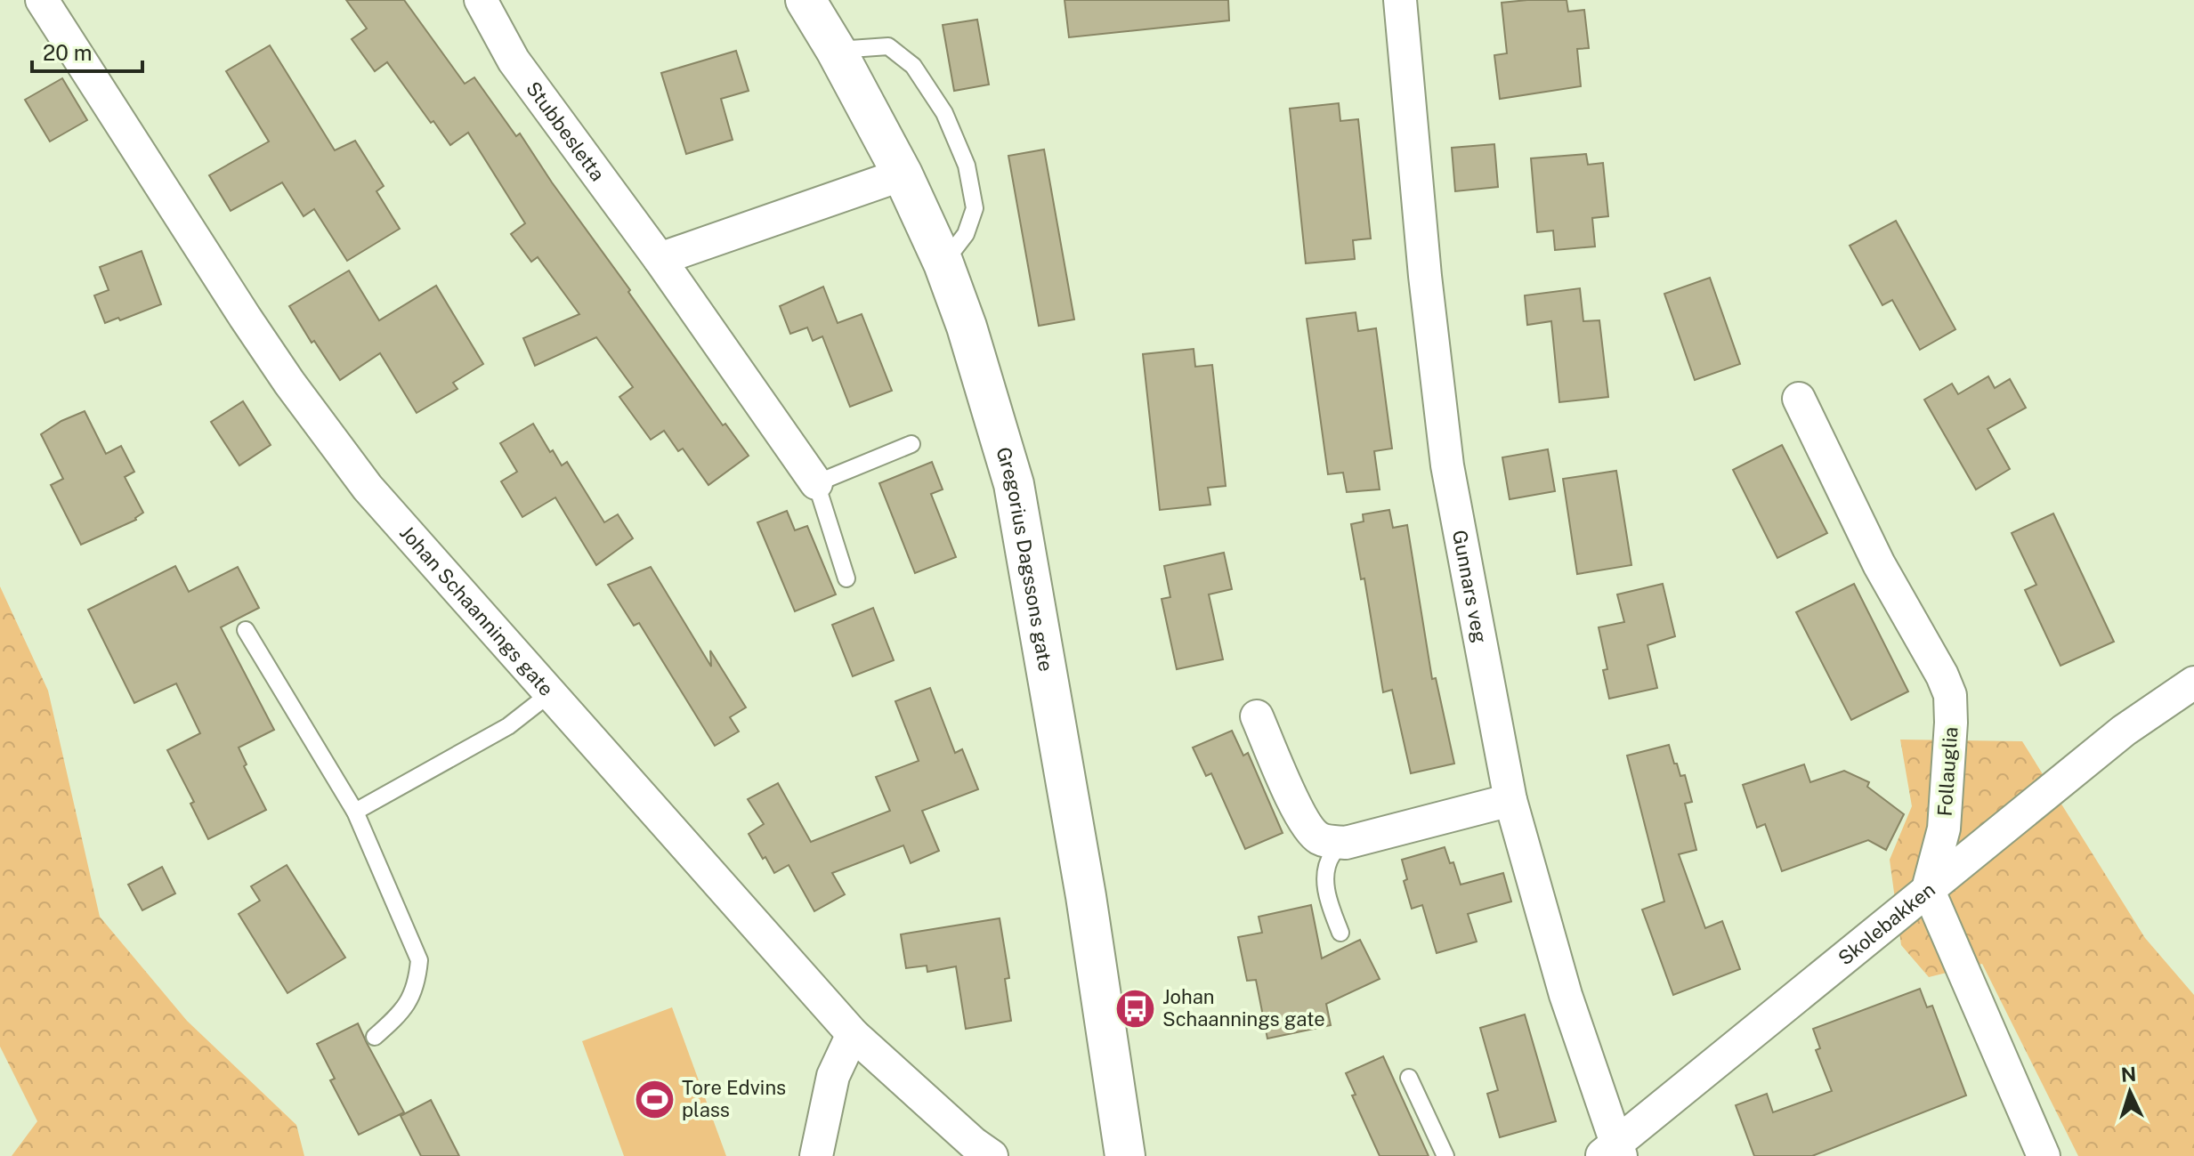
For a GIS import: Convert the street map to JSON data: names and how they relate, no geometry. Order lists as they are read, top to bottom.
{
  "streets": {
    "street": [
      "Stubbesletta",
      "Gregorius Dagssons gate",
      "Gunnars veg",
      "Johan Schaannings gate",
      "Follauglia",
      "Skolebakken"
    ]
  },
  "crossings": [
    ["Gunnars veg", "Skolebakken"],
    ["Follauglia", "Skolebakken"]
  ],
  "places": {
    "bus stop": ["Johan Schaannings gate"],
    "sports": ["Tore Edvins plass"]
  },
  "scale_bar": "20 m",
  "north": "top"
}
